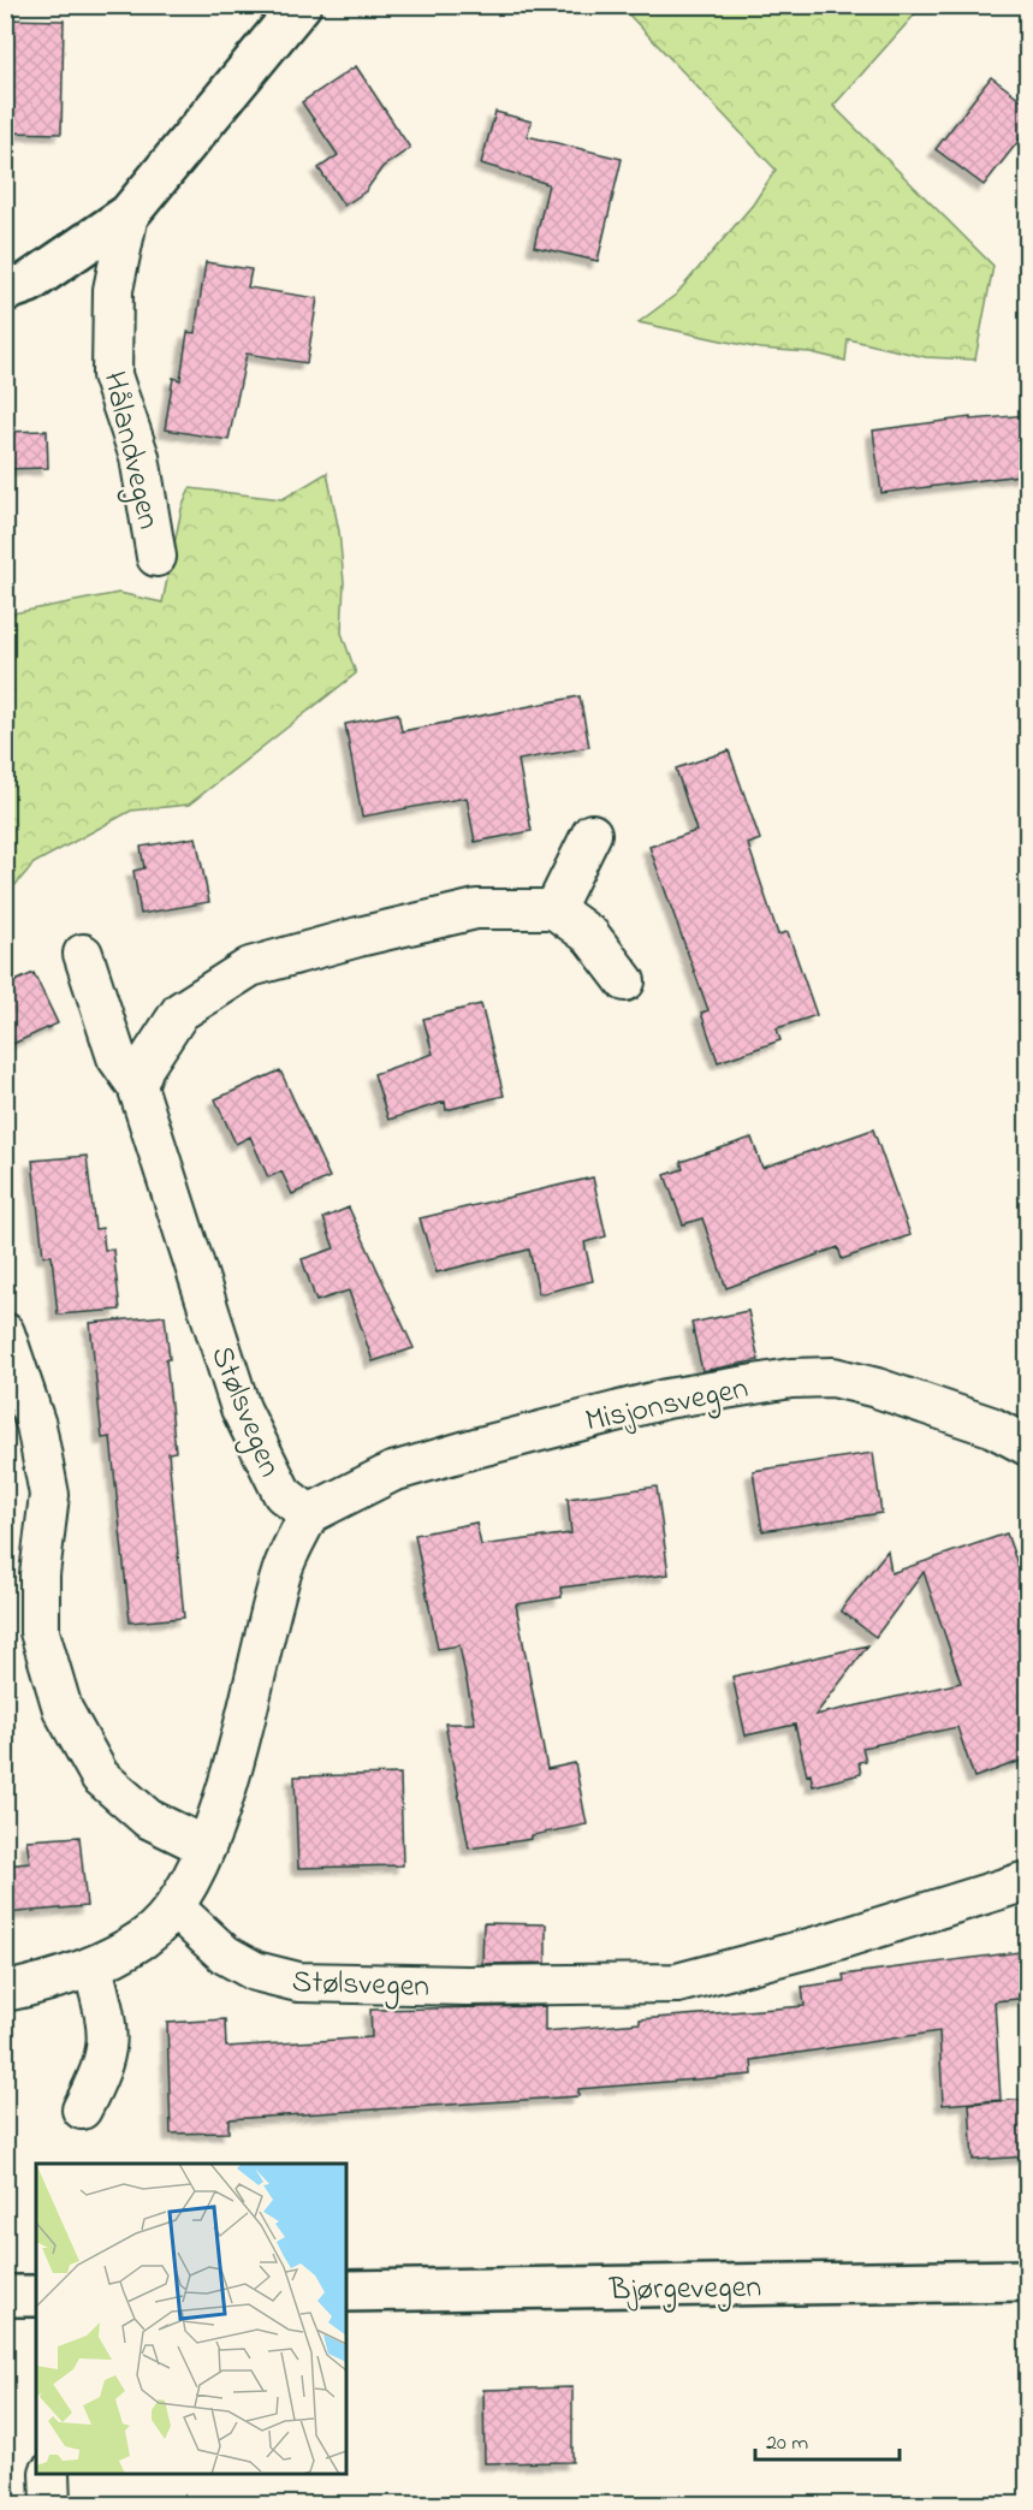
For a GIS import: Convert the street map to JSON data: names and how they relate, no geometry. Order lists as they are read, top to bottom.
{
  "streets": {
    "street": [
      "Hålandvegen",
      "Misjonsvegen",
      "Stølsvegen",
      "Bjørgevegen"
    ]
  },
  "crossings": [
    ["Misjonsvegen", "Stølsvegen"]
  ],
  "scale_bar": "20 m"
}
